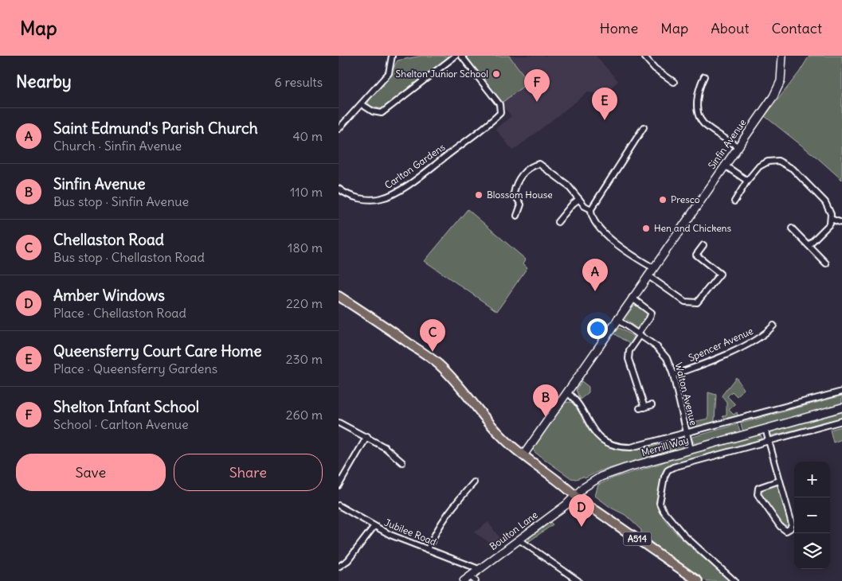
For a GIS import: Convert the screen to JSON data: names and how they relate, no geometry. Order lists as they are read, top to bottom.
{
  "streets": {
    "main road": ["A514"],
    "street": [
      "Sinfin Avenue",
      "Carlton Gardens",
      "Spencer Avenue",
      "Walton Avenue",
      "Merrill Way",
      "Boulton Lane",
      "Jubilee Road"
    ]
  },
  "crossings": [
    ["Sinfin Avenue", "Walton Avenue"],
    ["Sinfin Avenue", "Merrill Way"],
    ["Sinfin Avenue", "A514"],
    ["Spencer Avenue", "Walton Avenue"],
    ["Walton Avenue", "Merrill Way"],
    ["Merrill Way", "Boulton Lane"],
    ["Merrill Way", "A514"],
    ["Boulton Lane", "Jubilee Road"],
    ["Boulton Lane", "A514"]
  ],
  "places": [
    "Shelton Junior School",
    "Blossom House",
    "Presco",
    "Hen and Chickens"
  ],
  "page": {
    "header": "Map",
    "nav": [
      "Home",
      "Map",
      "About",
      "Contact"
    ],
    "heading": ["Nearby", "6 results"],
    "pins": [
      "F",
      "E",
      "A",
      "C",
      "B",
      "D"
    ],
    "list": [
      {
        "mark": "A",
        "name": "Saint Edmund's Parish Church",
        "note": "Church · Sinfin Avenue",
        "value": "40 m"
      },
      {
        "mark": "B",
        "name": "Sinfin Avenue",
        "note": "Bus stop · Sinfin Avenue",
        "value": "110 m"
      },
      {
        "mark": "C",
        "name": "Chellaston Road",
        "note": "Bus stop · Chellaston Road",
        "value": "180 m"
      },
      {
        "mark": "D",
        "name": "Amber Windows",
        "note": "Place · Chellaston Road",
        "value": "220 m"
      },
      {
        "mark": "E",
        "name": "Queensferry Court Care Home",
        "note": "Place · Queensferry Gardens",
        "value": "230 m"
      },
      {
        "mark": "F",
        "name": "Shelton Infant School",
        "note": "School · Carlton Avenue",
        "value": "260 m"
      }
    ],
    "buttons": ["Save", "Share"],
    "map_buttons": ["+", "−"]
  }
}
